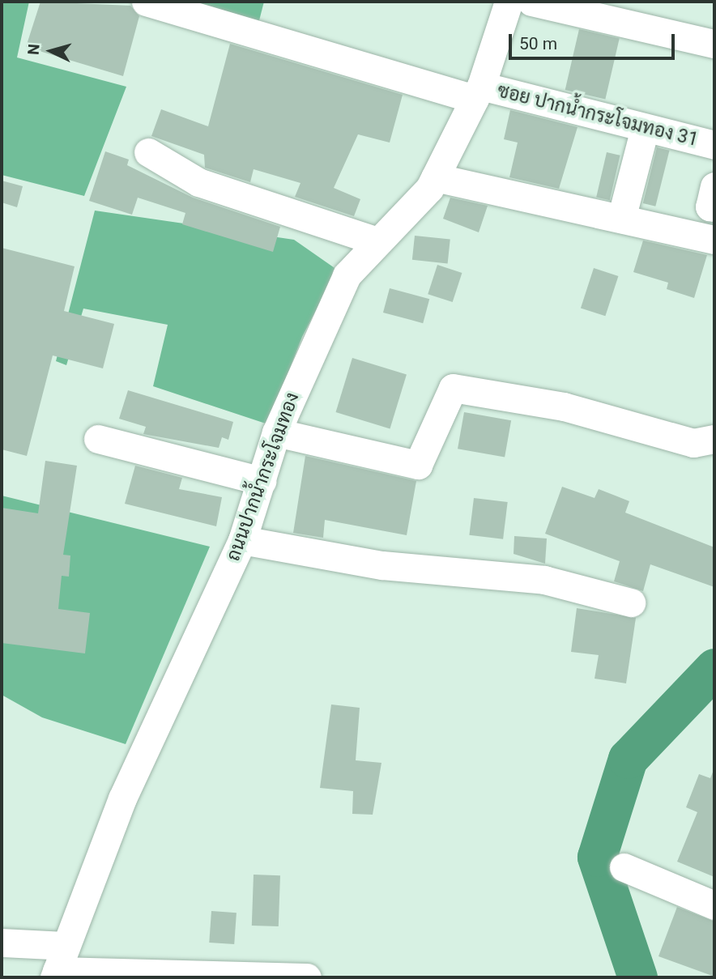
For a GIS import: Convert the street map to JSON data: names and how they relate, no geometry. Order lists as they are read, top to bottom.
{
  "streets": {
    "street": ["ซอย ปากน้ำกระโจมทอง 31", "ถนนปากน้ำกระโจมทอง"]
  },
  "crossings": [
    ["ซอย ปากน้ำกระโจมทอง 31", "ถนนปากน้ำกระโจมทอง"]
  ],
  "scale_bar": "50 m",
  "north": "left"
}
